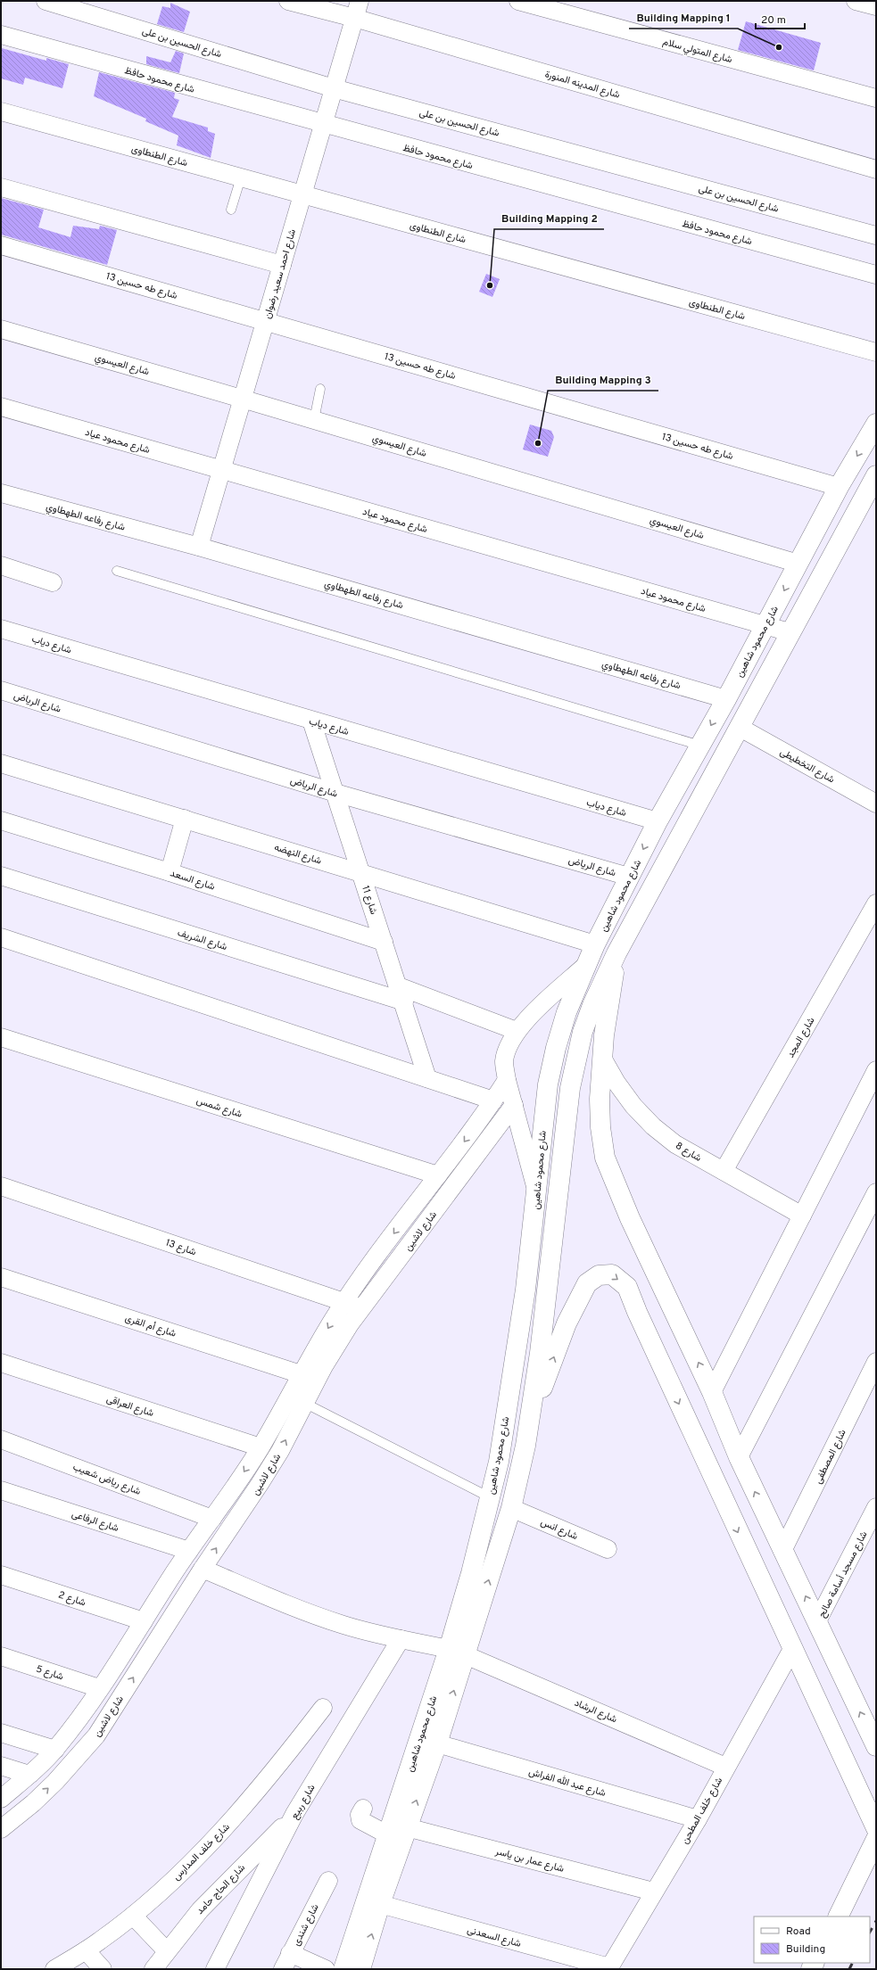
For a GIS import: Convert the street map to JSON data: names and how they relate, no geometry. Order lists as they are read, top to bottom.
{
  "streets": {
    "main road": ["شارع محمود شاهين"],
    "street": [
      "شارع الحسين بن على",
      "شارع المتولي سلام",
      "شارع محمود حافظ",
      "شارع المدينه المنورة",
      "شارع الطنطاوى",
      "شارع احمد سعيد رضوان",
      "شارع طه حسين 13",
      "شارع العيسوي",
      "شارع محمود عياد",
      "شارع رفاعه الطهطاوي",
      "شارع دياب",
      "شارع الرياض",
      "شارع التخطيطى",
      "شارع النهضه",
      "شارع السعد",
      "شارع 11",
      "شارع الشريف",
      "شارع المجد",
      "شارع شمس",
      "شارع 8",
      "شارع لاشين",
      "شارع 13",
      "شارع أم القرى",
      "شارع العراقى",
      "شارع المصطفى",
      "شارع رياض شعيب",
      "شارع الرفاعى",
      "شارع انس",
      "شارع مسجد أسامة صالح",
      "شارع 2",
      "شارع 5",
      "شارع الرشاد",
      "شارع عبد الله الفراش",
      "شارع ربيع",
      "شارع خلف المطحن",
      "شارع خلف المدارس",
      "شارع عمار بن ياسر",
      "شارع الحاج حامد",
      "شارع شندى",
      "شارع السعدنى"
    ]
  },
  "crossings": [
    ["شارع الحسين بن على", "شارع احمد سعيد رضوان"],
    ["شارع محمود حافظ", "شارع احمد سعيد رضوان"],
    ["شارع المدينه المنورة", "شارع احمد سعيد رضوان"],
    ["شارع الطنطاوى", "شارع احمد سعيد رضوان"],
    ["شارع احمد سعيد رضوان", "شارع طه حسين 13"],
    ["شارع احمد سعيد رضوان", "شارع العيسوي"],
    ["شارع احمد سعيد رضوان", "شارع محمود عياد"],
    ["شارع احمد سعيد رضوان", "شارع رفاعه الطهطاوي"],
    ["شارع طه حسين 13", "شارع محمود شاهين"],
    ["شارع العيسوي", "شارع محمود شاهين"],
    ["شارع محمود عياد", "شارع محمود شاهين"],
    ["شارع رفاعه الطهطاوي", "شارع محمود شاهين"],
    ["شارع محمود شاهين", "شارع دياب"],
    ["شارع محمود شاهين", "شارع الرياض"],
    ["شارع محمود شاهين", "شارع التخطيطى"],
    ["شارع محمود شاهين", "شارع النهضه"],
    ["شارع محمود شاهين", "شارع انس"],
    ["شارع محمود شاهين", "شارع الرشاد"],
    ["شارع محمود شاهين", "شارع عبد الله الفراش"],
    ["شارع محمود شاهين", "شارع عمار بن ياسر"],
    ["شارع محمود شاهين", "شارع السعدنى"],
    ["شارع دياب", "شارع 11"],
    ["شارع الرياض", "شارع 11"],
    ["شارع النهضه", "شارع 11"],
    ["شارع السعد", "شارع 11"],
    ["شارع 11", "شارع الشريف"],
    ["شارع المجد", "شارع 8"],
    ["شارع شمس", "شارع لاشين"],
    ["شارع لاشين", "شارع 13"],
    ["شارع لاشين", "شارع أم القرى"],
    ["شارع لاشين", "شارع العراقى"],
    ["شارع لاشين", "شارع رياض شعيب"],
    ["شارع لاشين", "شارع الرفاعى"],
    ["شارع لاشين", "شارع 2"],
    ["شارع لاشين", "شارع 5"],
    ["شارع لاشين", "شارع الرشاد"],
    ["شارع الرشاد", "شارع ربيع"],
    ["شارع الرشاد", "شارع خلف المطحن"],
    ["شارع عبد الله الفراش", "شارع خلف المطحن"],
    ["شارع ربيع", "شارع الحاج حامد"],
    ["شارع خلف المطحن", "شارع عمار بن ياسر"],
    ["شارع خلف المطحن", "شارع السعدنى"]
  ],
  "places": ["Building Mapping 1", "Building Mapping 2", "Building Mapping 3"],
  "legend": ["Road", "Building"],
  "scale_bar": "20 m"
}
